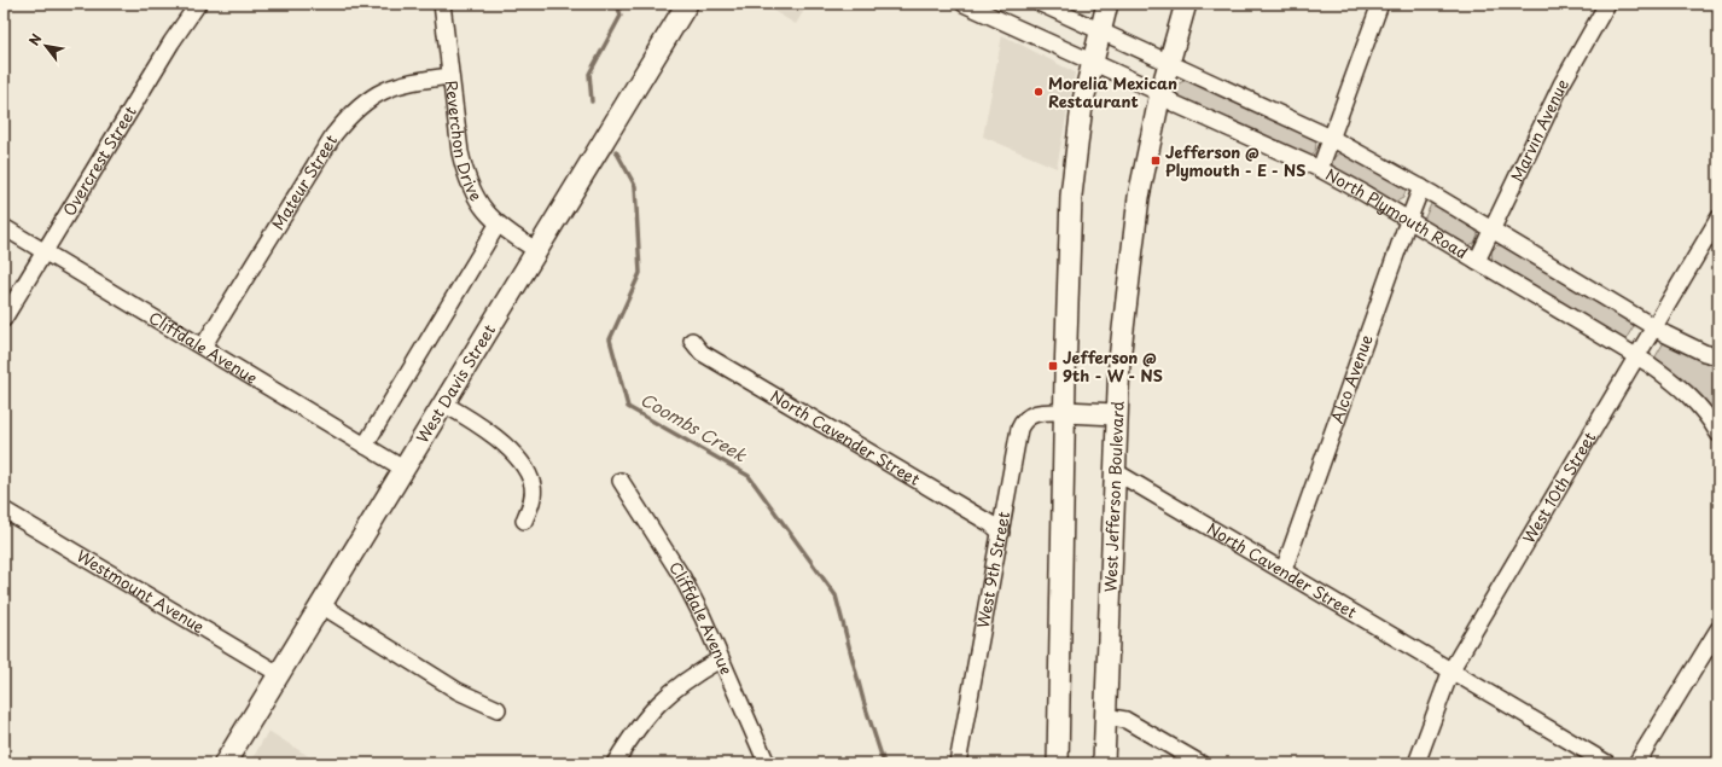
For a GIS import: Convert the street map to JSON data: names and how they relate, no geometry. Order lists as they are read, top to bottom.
{
  "streets": {
    "main road": ["West Davis Street", "West Jefferson Boulevard"],
    "street": [
      "Marvin Avenue",
      "Reverchon Drive",
      "Overcrest Street",
      "Mateur Street",
      "North Plymouth Road",
      "Cliffdale Avenue",
      "Alco Avenue",
      "North Cavender Street",
      "West 10th Street",
      "West 9th Street",
      "Westmount Avenue"
    ]
  },
  "crossings": [
    ["Marvin Avenue", "North Plymouth Road"],
    ["Reverchon Drive", "Mateur Street"],
    ["Reverchon Drive", "West Davis Street"],
    ["Overcrest Street", "Cliffdale Avenue"],
    ["Mateur Street", "Cliffdale Avenue"],
    ["North Plymouth Road", "Alco Avenue"],
    ["North Plymouth Road", "West 10th Street"],
    ["North Plymouth Road", "West Jefferson Boulevard"],
    ["Cliffdale Avenue", "West Davis Street"],
    ["Alco Avenue", "North Cavender Street"],
    ["West Davis Street", "Westmount Avenue"],
    ["North Cavender Street", "West 10th Street"],
    ["North Cavender Street", "West Jefferson Boulevard"],
    ["North Cavender Street", "West 9th Street"]
  ],
  "water": ["Coombs Creek"],
  "places": {
    "other": ["Morelia Mexican Restaurant"],
    "transit": ["Jefferson @ Plymouth - E - NS", "Jefferson @ 9th - W - NS"]
  },
  "north": "top left"
}
